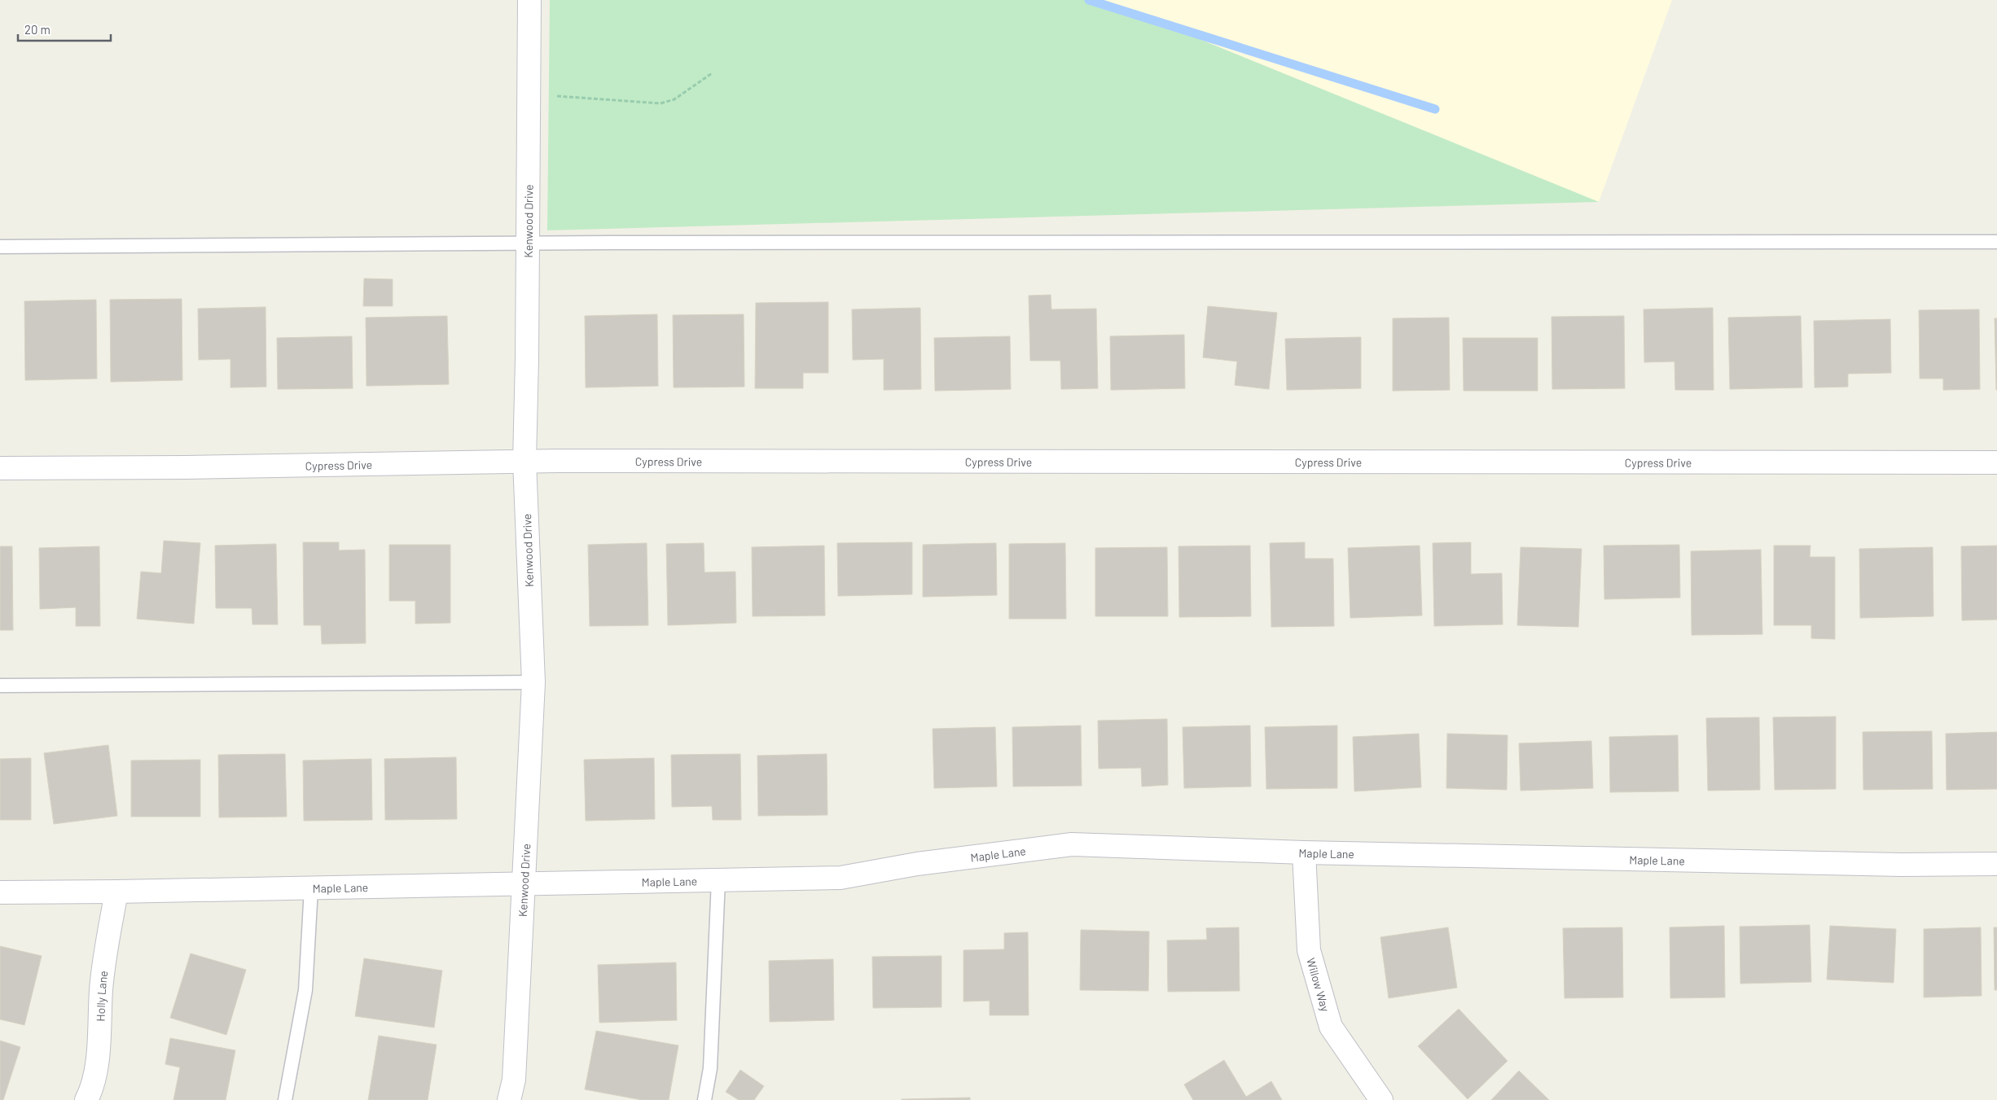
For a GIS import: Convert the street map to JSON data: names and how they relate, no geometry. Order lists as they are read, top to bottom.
{
  "streets": {
    "street": [
      "Kenwood Drive",
      "Cypress Drive",
      "Maple Lane",
      "Willow Way",
      "Holly Lane"
    ]
  },
  "crossings": [
    ["Kenwood Drive", "Cypress Drive"],
    ["Kenwood Drive", "Maple Lane"],
    ["Maple Lane", "Willow Way"],
    ["Maple Lane", "Holly Lane"]
  ],
  "scale_bar": "20 m"
}
